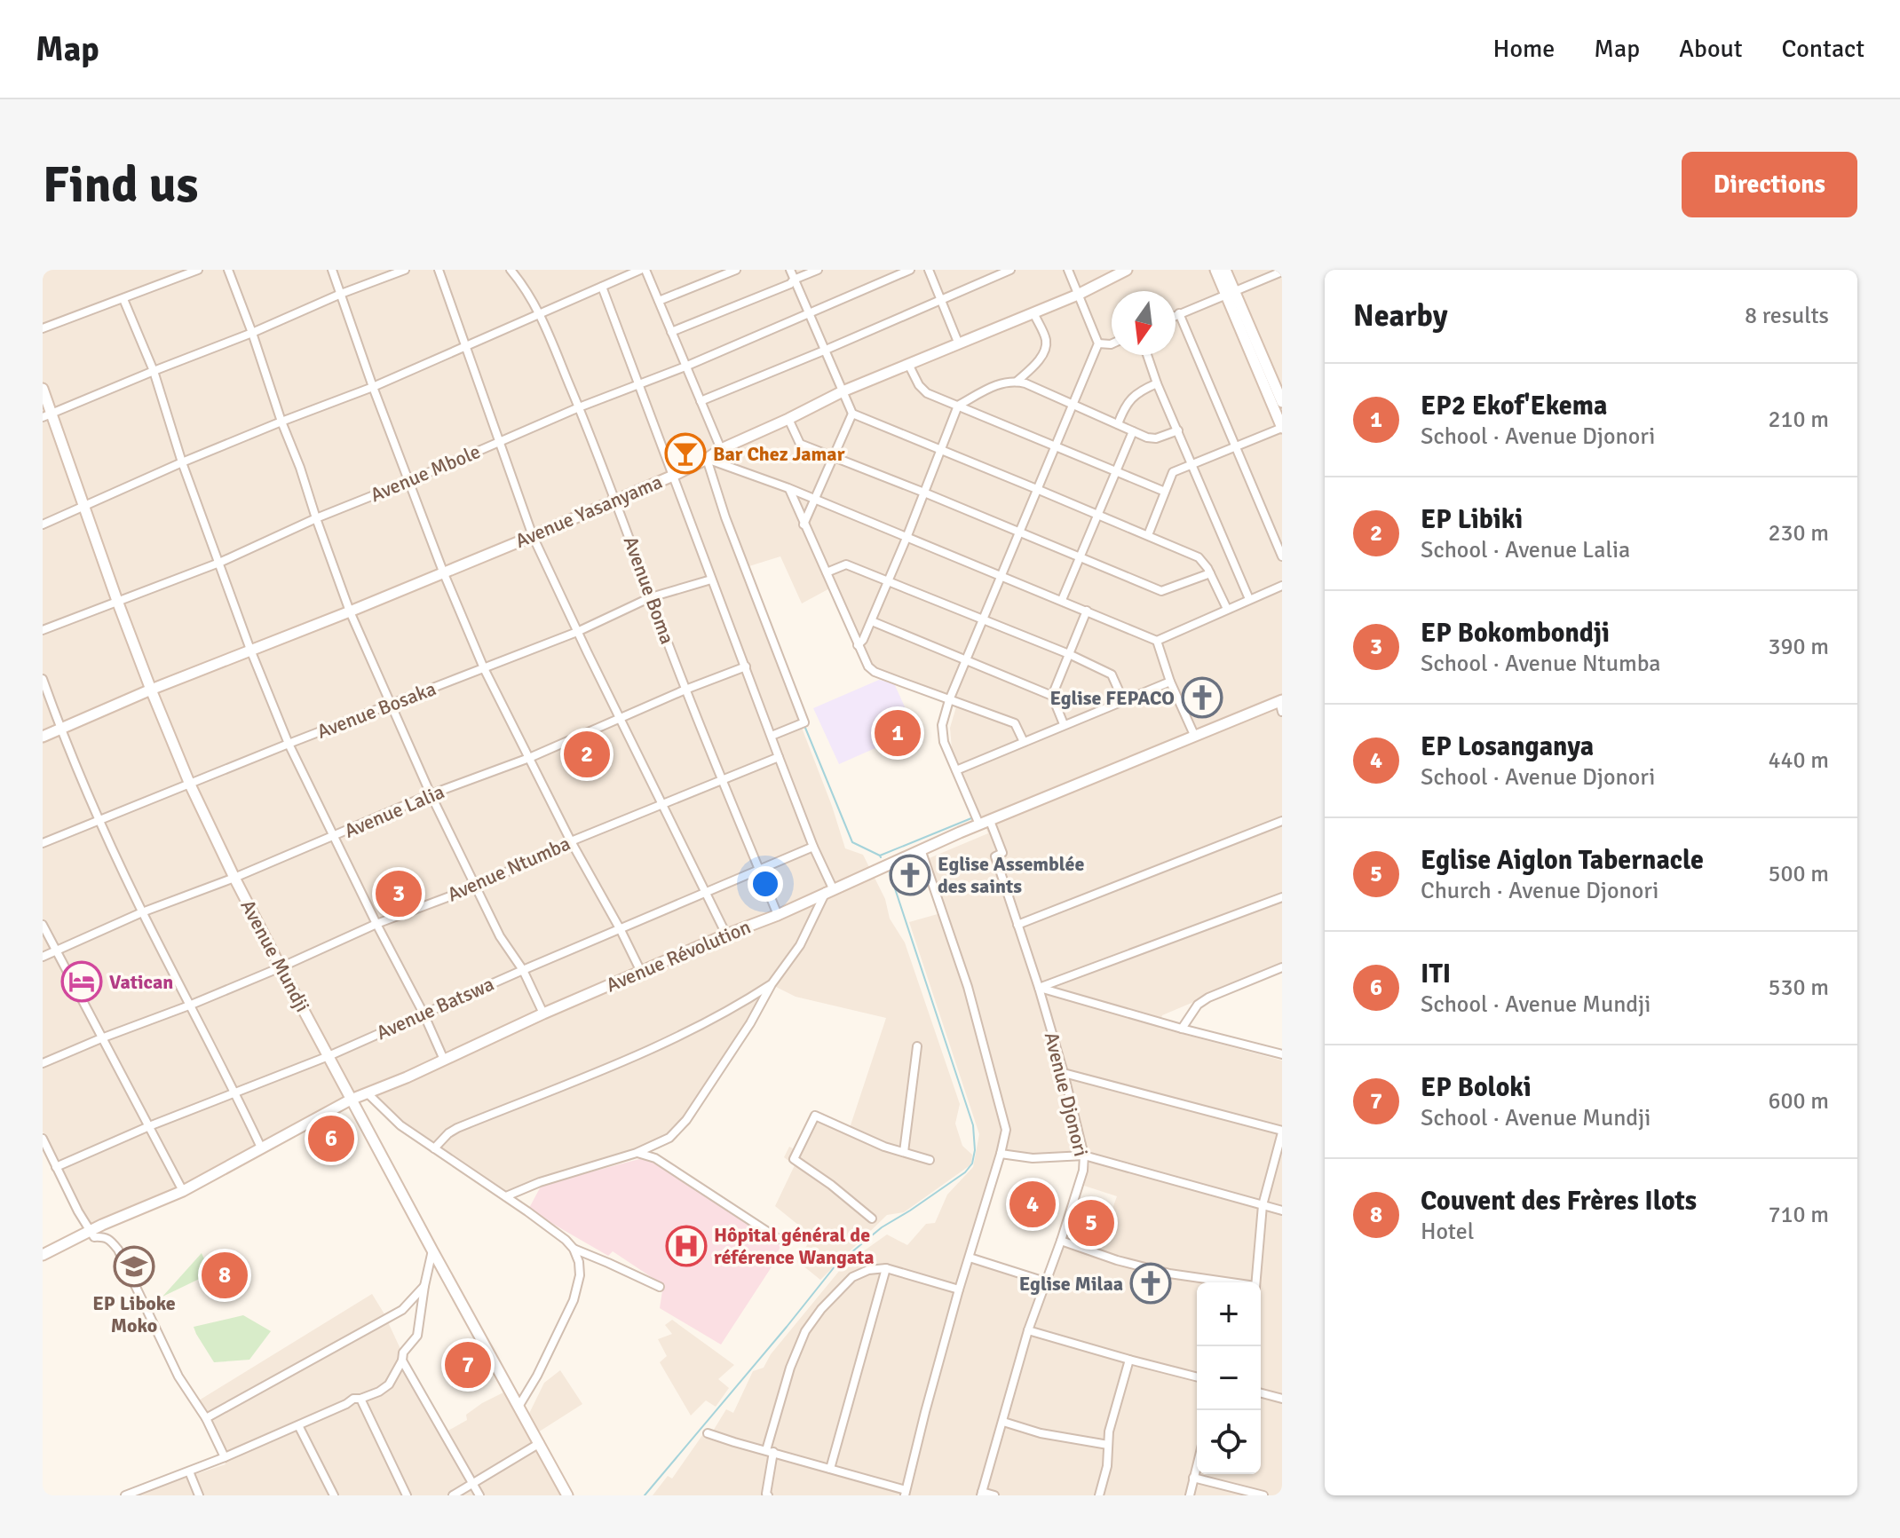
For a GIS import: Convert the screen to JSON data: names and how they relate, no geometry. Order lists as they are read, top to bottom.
{
  "streets": {
    "street": [
      "Avenue Mbole",
      "Avenue Yasanyama",
      "Avenue Boma",
      "Avenue Bosaka",
      "Avenue Lalia",
      "Avenue Ntumba",
      "Avenue Mundji",
      "Avenue Révolution",
      "Avenue Batswa",
      "Avenue Djonori"
    ]
  },
  "crossings": [
    ["Avenue Mbole", "Avenue Boma"],
    ["Avenue Mbole", "Avenue Mundji"],
    ["Avenue Yasanyama", "Avenue Boma"],
    ["Avenue Yasanyama", "Avenue Mundji"],
    ["Avenue Boma", "Avenue Bosaka"],
    ["Avenue Boma", "Avenue Lalia"],
    ["Avenue Boma", "Avenue Ntumba"],
    ["Avenue Boma", "Avenue Révolution"],
    ["Avenue Boma", "Avenue Batswa"],
    ["Avenue Bosaka", "Avenue Mundji"],
    ["Avenue Lalia", "Avenue Mundji"],
    ["Avenue Ntumba", "Avenue Mundji"],
    ["Avenue Mundji", "Avenue Révolution"],
    ["Avenue Mundji", "Avenue Batswa"],
    ["Avenue Révolution", "Avenue Djonori"]
  ],
  "places": {
    "bar": ["Bar Chez Jamar"],
    "church": ["Eglise FEPACO", "Eglise Assemblée des saints", "Eglise Milaa"],
    "hotel": ["Vatican"],
    "hospital": ["Hôpital général de référence Wangata"],
    "school or university": ["EP Liboke Moko"]
  },
  "north": "bottom",
  "page": {
    "header": "Map",
    "nav": [
      "Home",
      "Map",
      "About",
      "Contact"
    ],
    "buttons": "Directions",
    "title": "Find us",
    "heading": ["Nearby", "8 results"],
    "list": [
      {
        "mark": "1",
        "name": "EP2 Ekof'Ekema",
        "note": "School · Avenue Djonori",
        "value": "210 m"
      },
      {
        "mark": "2",
        "name": "EP Libiki",
        "note": "School · Avenue Lalia",
        "value": "230 m"
      },
      {
        "mark": "3",
        "name": "EP Bokombondji",
        "note": "School · Avenue Ntumba",
        "value": "390 m"
      },
      {
        "mark": "4",
        "name": "EP Losanganya",
        "note": "School · Avenue Djonori",
        "value": "440 m"
      },
      {
        "mark": "5",
        "name": "Eglise Aiglon Tabernacle",
        "note": "Church · Avenue Djonori",
        "value": "500 m"
      },
      {
        "mark": "6",
        "name": "ITI",
        "note": "School · Avenue Mundji",
        "value": "530 m"
      },
      {
        "mark": "7",
        "name": "EP Boloki",
        "note": "School · Avenue Mundji",
        "value": "600 m"
      },
      {
        "mark": "8",
        "name": "Couvent des Frères Ilots",
        "note": "Hotel",
        "value": "710 m"
      }
    ],
    "pins": [
      "1",
      "2",
      "3",
      "6",
      "4",
      "5",
      "8",
      "7"
    ],
    "map_buttons": ["+", "−"]
  }
}
